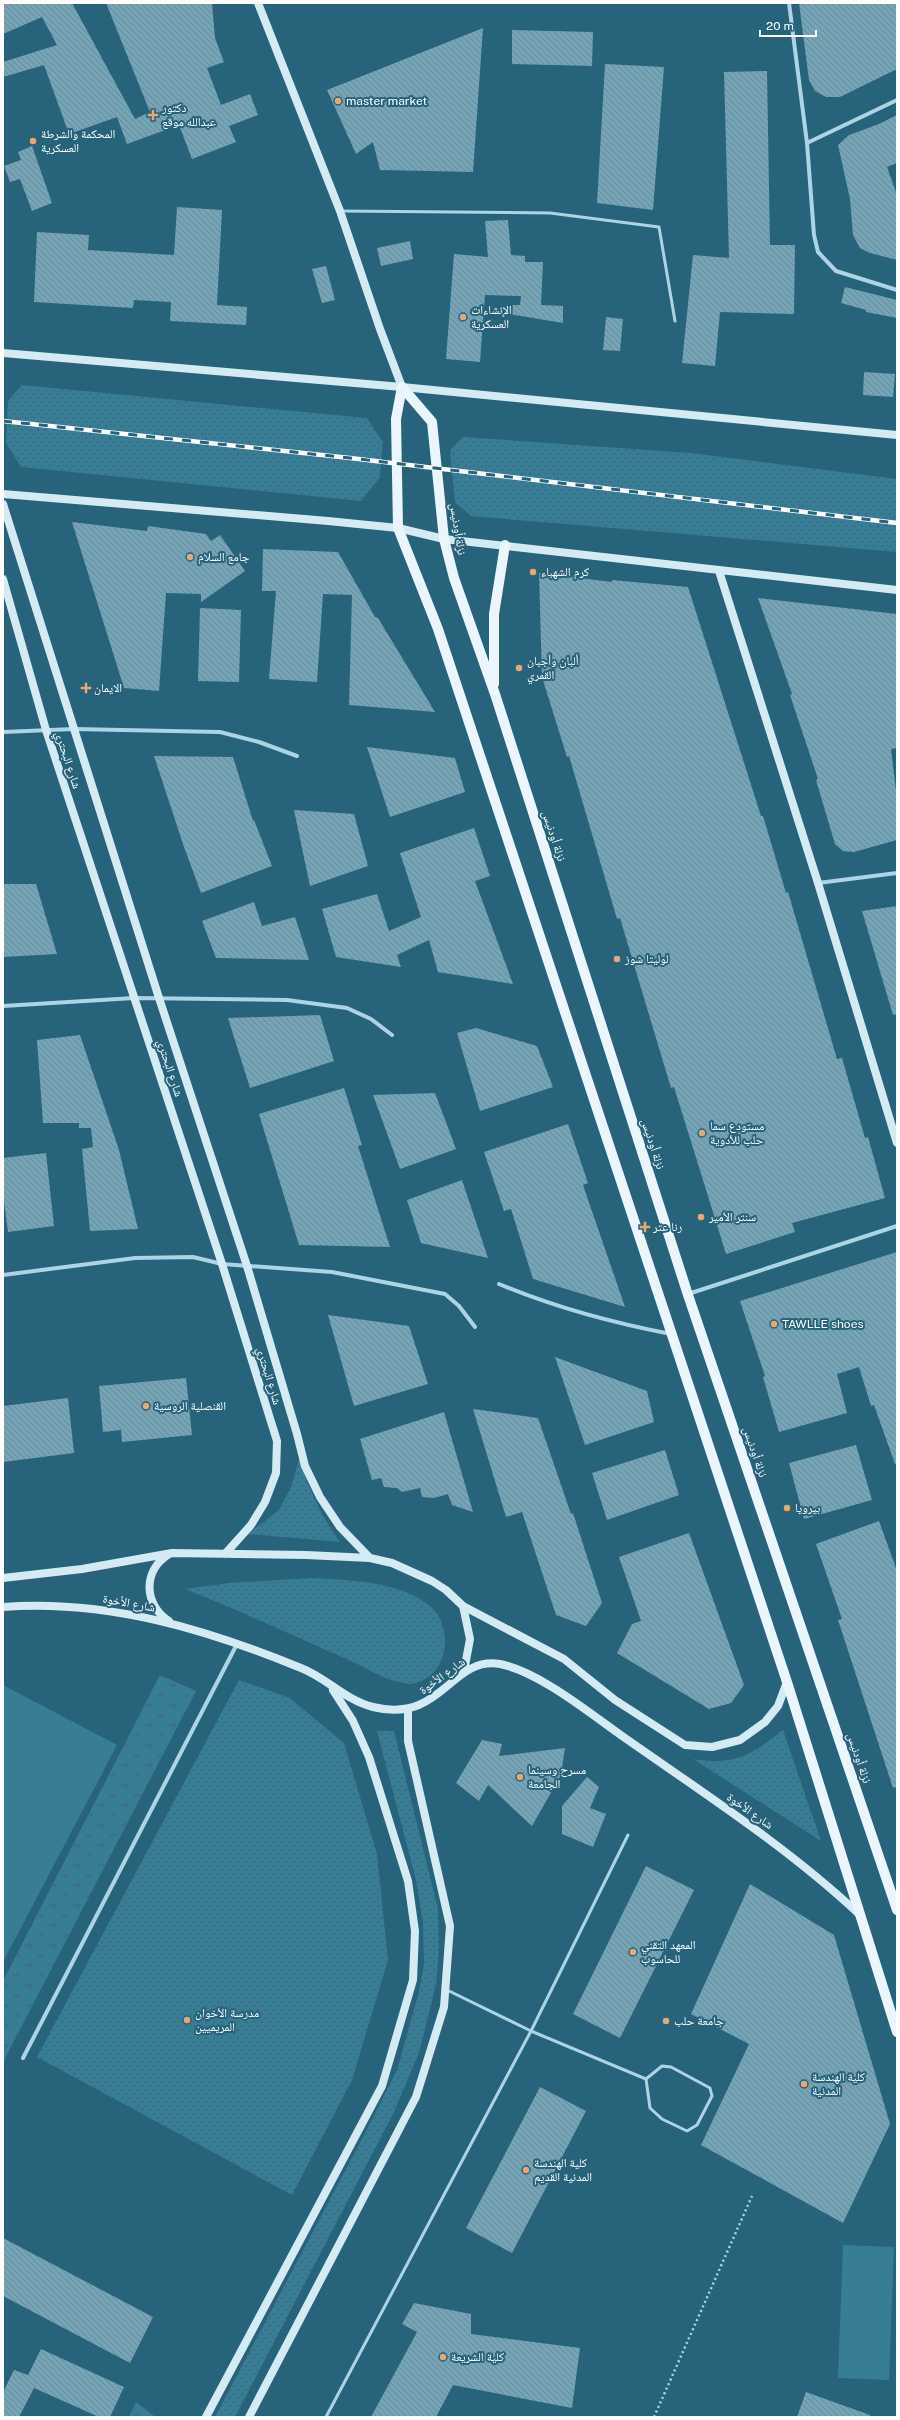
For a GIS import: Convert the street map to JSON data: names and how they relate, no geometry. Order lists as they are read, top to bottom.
{
  "streets": {
    "main road": ["نزلة أودنيس", "شارع البحتري", "شارع الأخوة"]
  },
  "places": {
    "other": [
      "master market",
      "المحكمة والشرطة العسكرية",
      "الإنشاءات العسكرية",
      "جامع السلام",
      "كرم الشهباء",
      "ألبان وأجبان القمري",
      "لوليتا شوز",
      "مستودع سما حلب للأدوية",
      "سنتر الأمير",
      "TAWLLE shoes",
      "القنصلية الروسية",
      "بيرويا",
      "مسرح وسينما الجامعة",
      "المعهد التقني للحاسوب",
      "مدرسة الأخوان المريميين",
      "جامعة حلب",
      "كلية الهندسة المدنية",
      "كلية الهندسة المدنية القديم",
      "كلية الشريعة"
    ],
    "health": ["دكتور عبدالله موقع", "الايمان", "رنا عتر"]
  },
  "scale_bar": "20 m"
}
